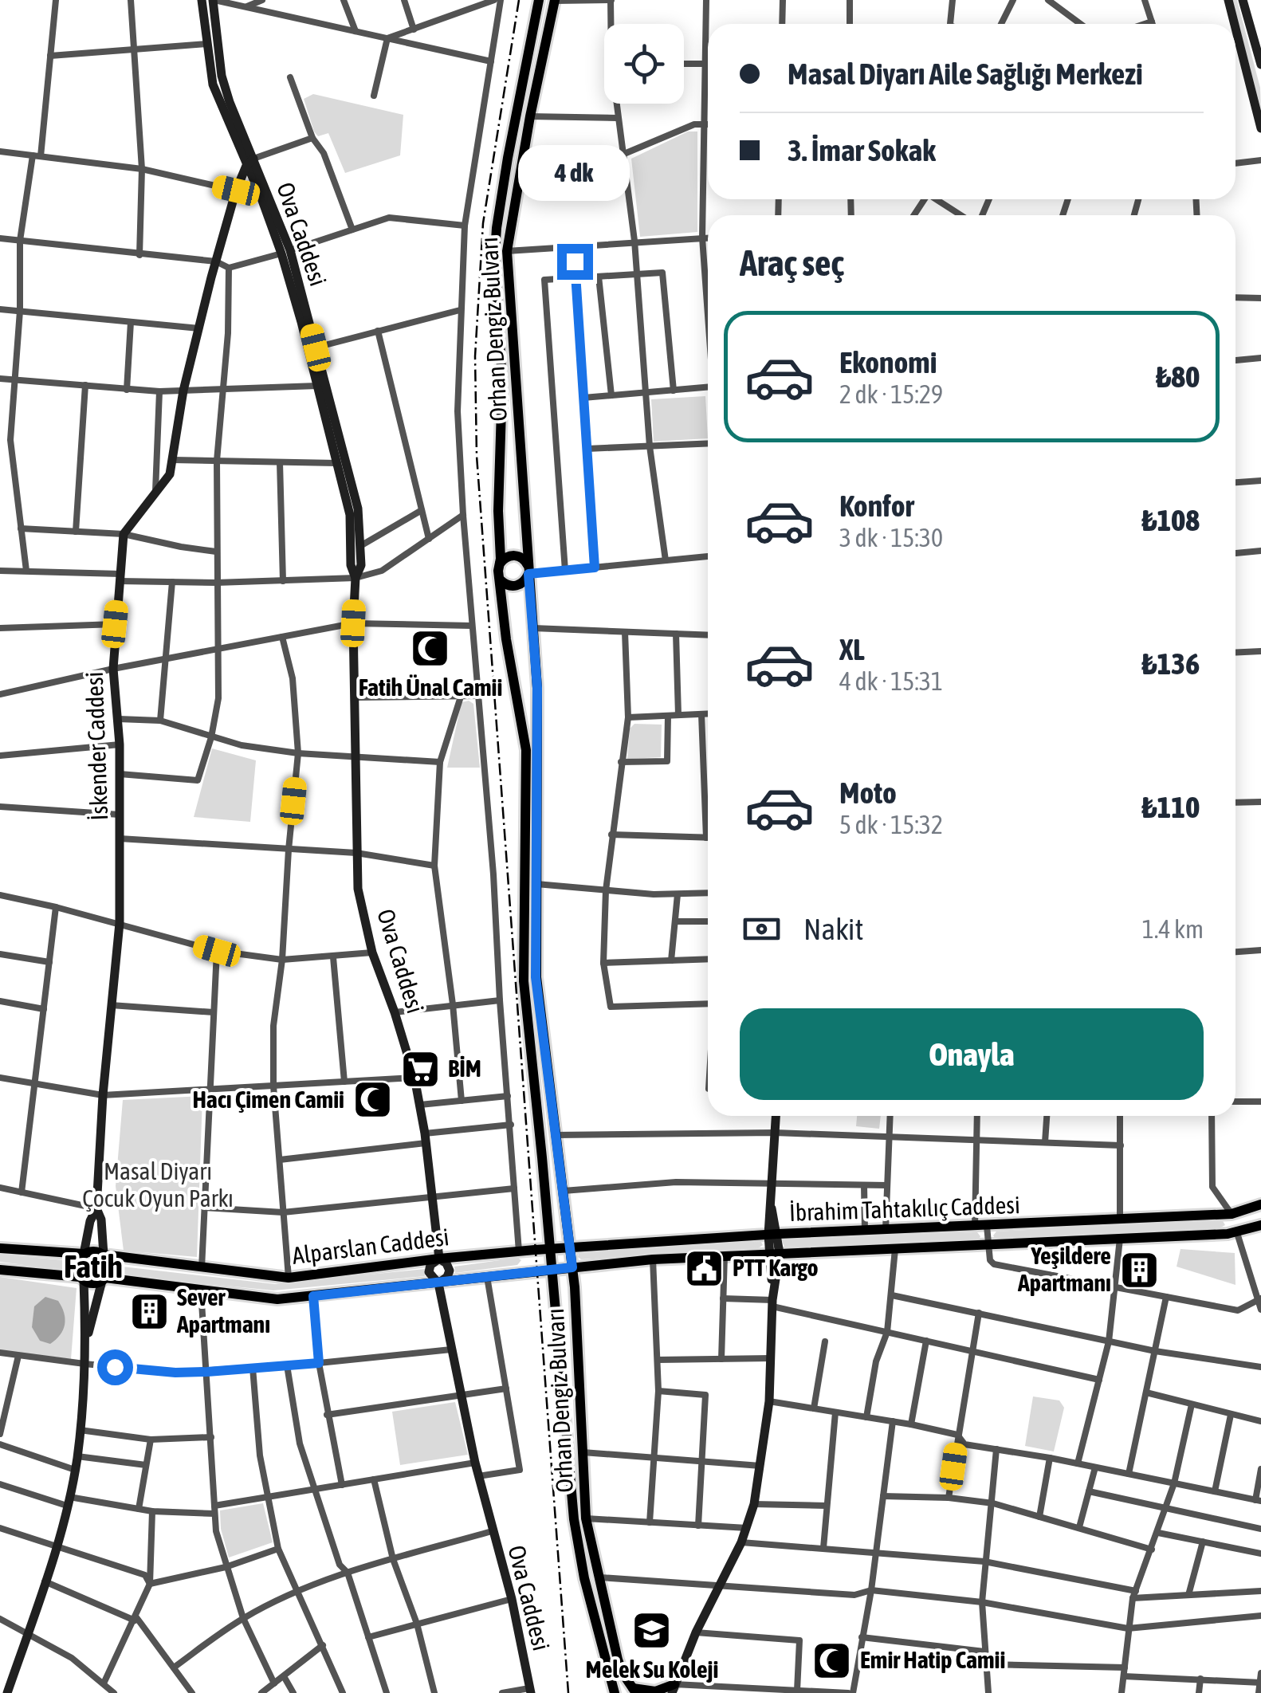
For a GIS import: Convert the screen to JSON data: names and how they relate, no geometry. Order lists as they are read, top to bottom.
{
  "streets": {
    "main road": ["Orhan Dengiz Bulvarı", "İbrahim Tahtakılıç Caddesi", "Alparslan Caddesi"],
    "street": ["Ova Caddesi", "İskender Caddesi"]
  },
  "crossings": [
    ["Ova Caddesi", "Alparslan Caddesi"],
    ["Orhan Dengiz Bulvarı", "İbrahim Tahtakılıç Caddesi"],
    ["Orhan Dengiz Bulvarı", "Alparslan Caddesi"],
    ["İbrahim Tahtakılıç Caddesi", "Alparslan Caddesi"]
  ],
  "districts": ["Fatih"],
  "parks": ["Masal Diyarı Çocuk Oyun Parkı"],
  "places": {
    "mosque": ["Fatih Ünal Camii", "Hacı Çimen Camii", "Emir Hatip Camii"],
    "supermarket": ["BİM"],
    "public building": ["PTT Kargo"],
    "building": ["Yeşildere Apartmanı", "Sever Apartmanı"],
    "school or university": ["Melek Su Koleji"]
  },
  "page": {
    "banner": ["Masal Diyarı Aile Sağlığı Merkezi", "3. İmar Sokak"],
    "bubble": "4 dk",
    "heading": "Araç seç",
    "list": [
      {
        "name": "Ekonomi",
        "note": "2 dk · 15:29",
        "value": "₺80"
      },
      {
        "name": "Konfor",
        "note": "3 dk · 15:30",
        "value": "₺108"
      },
      {
        "name": "XL",
        "note": "4 dk · 15:31",
        "value": "₺136"
      },
      {
        "name": "Moto",
        "note": "5 dk · 15:32",
        "value": "₺110"
      }
    ],
    "pay": ["Nakit", "1.4 km"],
    "buttons": "Onayla"
  }
}
